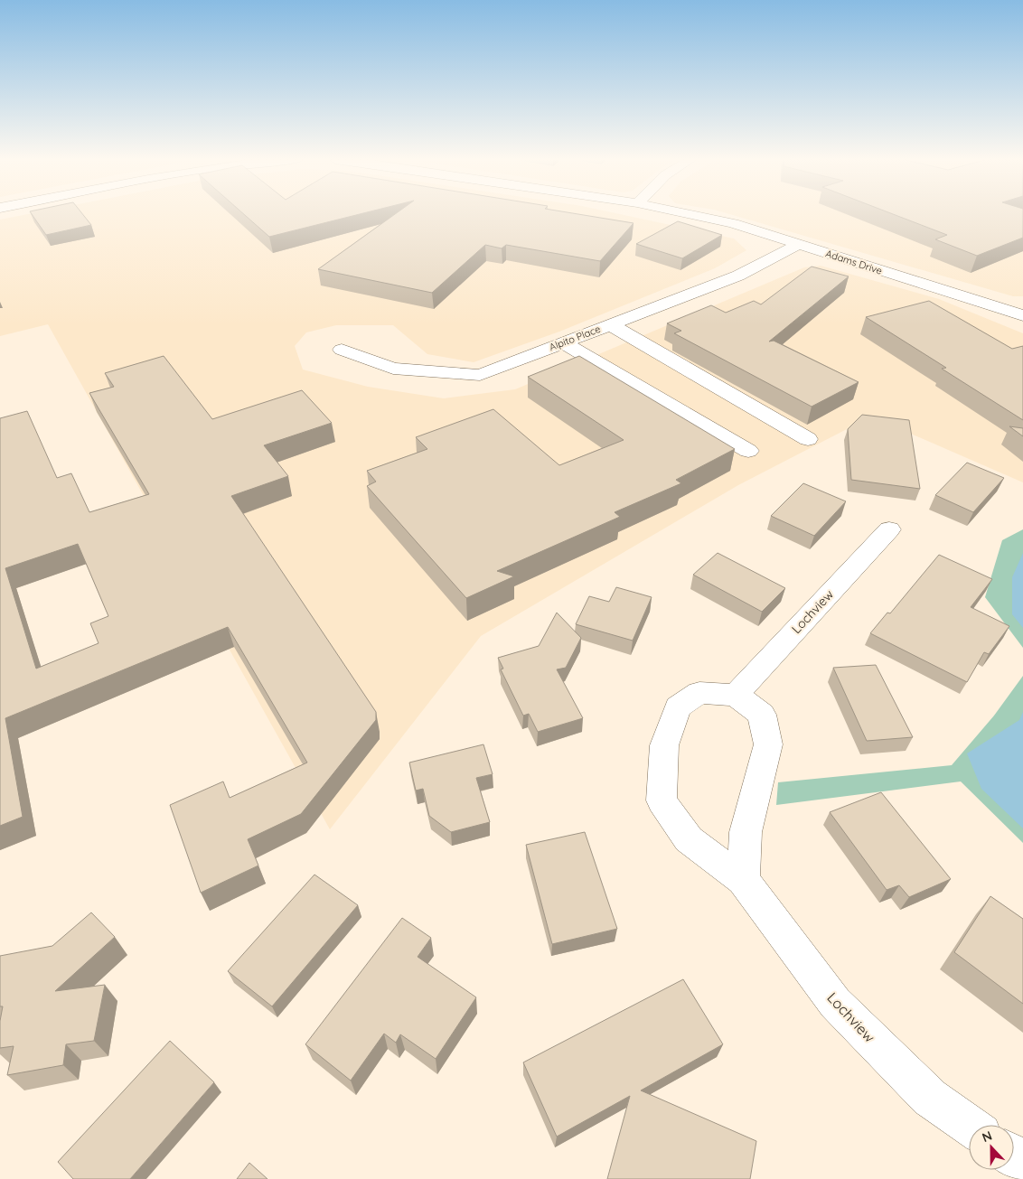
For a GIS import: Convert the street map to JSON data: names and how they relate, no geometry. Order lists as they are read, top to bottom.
{
  "streets": {
    "street": ["Adams Drive", "Alpito Place", "Lochview"]
  },
  "crossings": [
    ["Adams Drive", "Alpito Place"]
  ],
  "north": "top"
}
